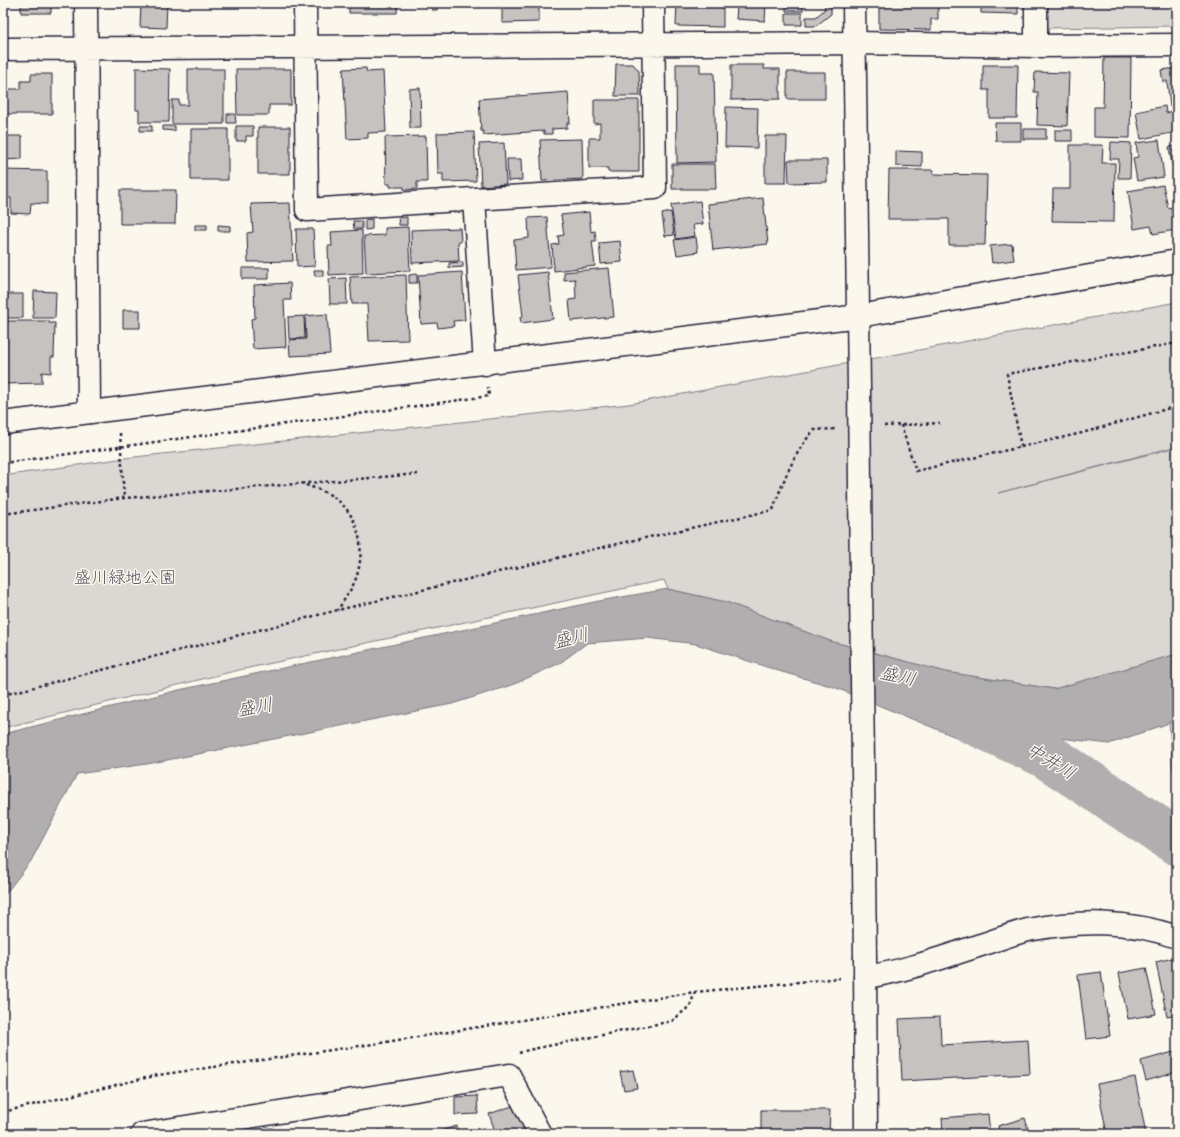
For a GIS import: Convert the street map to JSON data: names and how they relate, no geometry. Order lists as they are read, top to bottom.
{
  "water": ["盛川", "中井川"],
  "parks": ["盛川緑地公園"]
}
